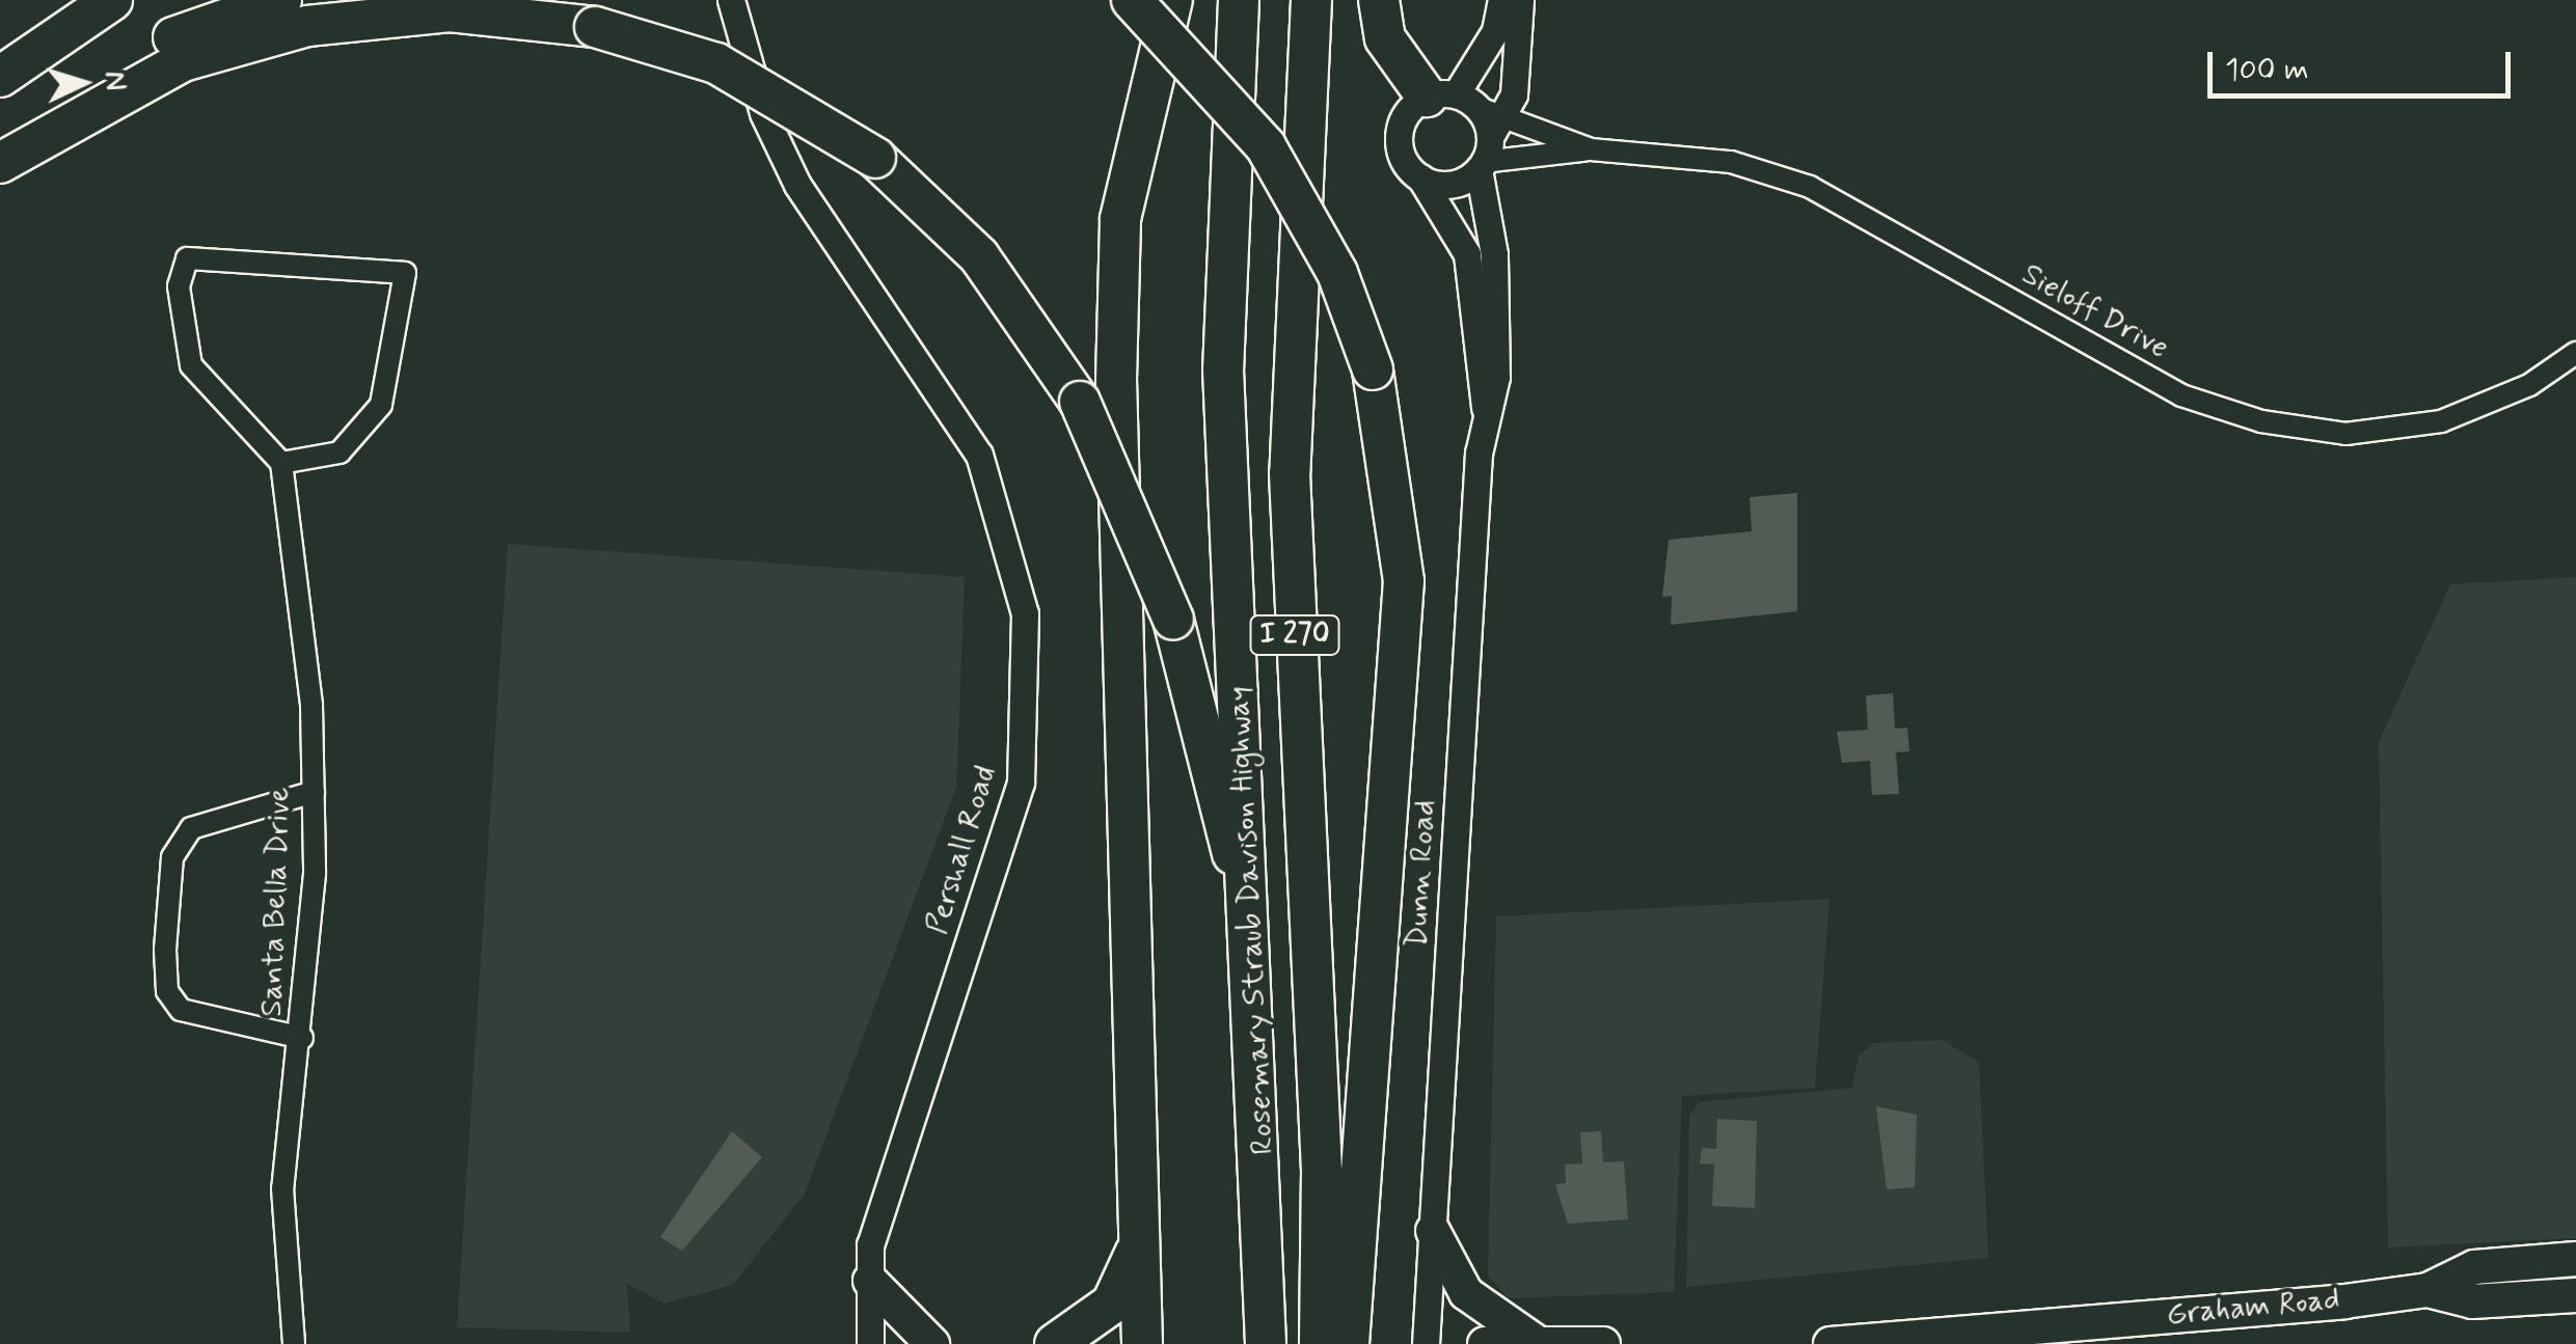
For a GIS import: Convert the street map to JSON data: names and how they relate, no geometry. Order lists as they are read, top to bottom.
{
  "streets": {
    "highway": ["I 270", "Rosemary Straub Davison Highway"],
    "main road": ["Graham Road"],
    "street": [
      "Sieloff Drive",
      "Pershall Road",
      "Dunn Road",
      "Santa Bella Drive"
    ]
  },
  "crossings": [
    ["Sieloff Drive", "Dunn Road"]
  ],
  "scale_bar": "100 m",
  "north": "right"
}
